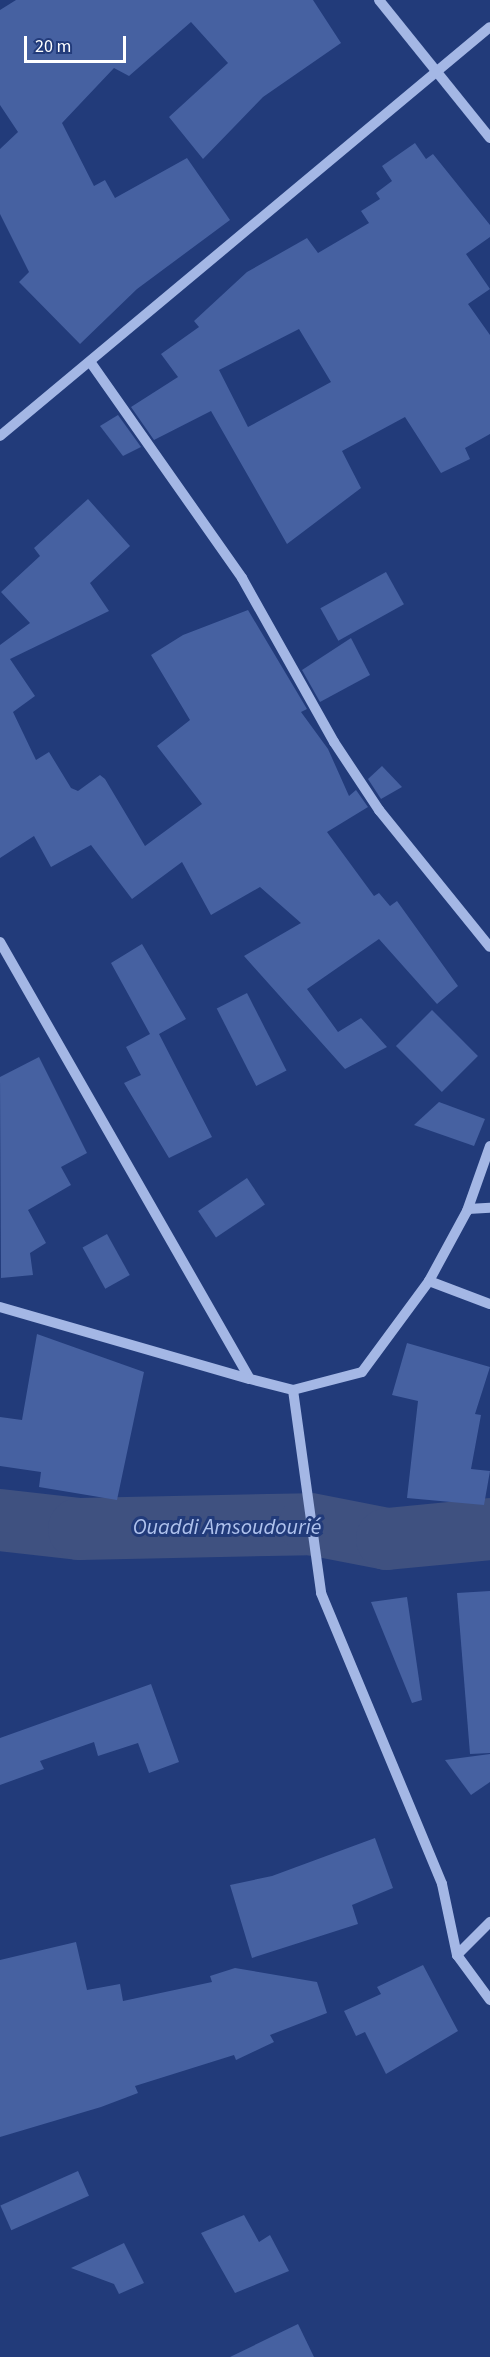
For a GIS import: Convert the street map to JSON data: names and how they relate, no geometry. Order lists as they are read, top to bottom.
{
  "water": ["Ouaddi Amsoudourié"],
  "scale_bar": "20 m"
}
